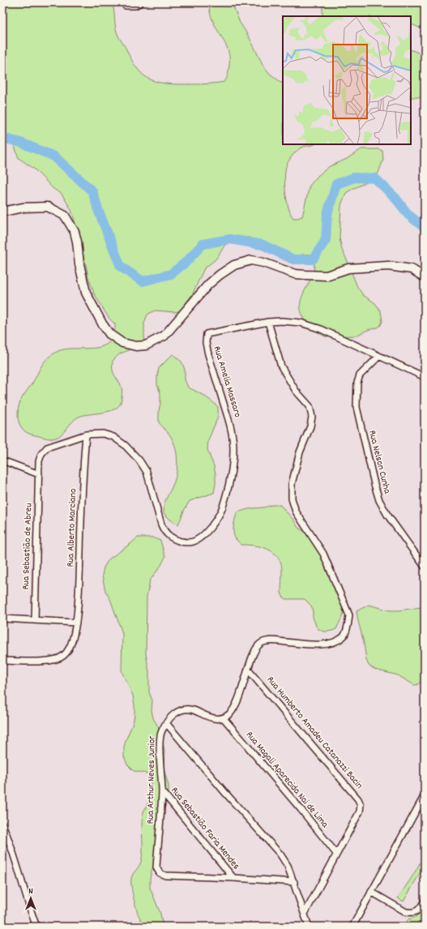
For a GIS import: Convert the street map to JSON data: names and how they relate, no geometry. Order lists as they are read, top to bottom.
{
  "streets": {
    "street": [
      "Rua Amelia Massaro",
      "Rua Nelson Cunha",
      "Rua Alberto Marciano",
      "Rua Sebastião de Abreu",
      "Rua Humberto Amadeu Catanazzi Bacin",
      "Rua Arthur Neves Junior",
      "Rua Magali Aparecida Nai de Lima",
      "Rua Sebastião Faria Mendes"
    ]
  },
  "crossings": [
    ["Rua Amelia Massaro", "Rua Nelson Cunha"],
    ["Rua Amelia Massaro", "Rua Alberto Marciano"],
    ["Rua Amelia Massaro", "Rua Sebastião de Abreu"],
    ["Rua Alberto Marciano", "Rua Sebastião de Abreu"],
    ["Rua Humberto Amadeu Catanazzi Bacin", "Rua Magali Aparecida Nai de Lima"],
    ["Rua Arthur Neves Junior", "Rua Magali Aparecida Nai de Lima"],
    ["Rua Arthur Neves Junior", "Rua Sebastião Faria Mendes"]
  ],
  "north": "top"
}
